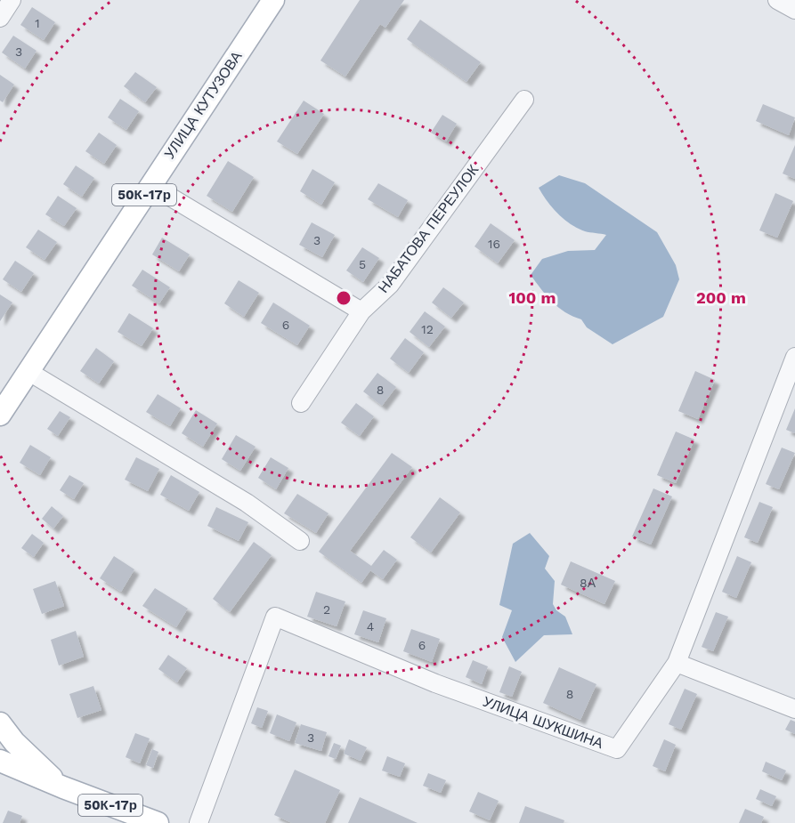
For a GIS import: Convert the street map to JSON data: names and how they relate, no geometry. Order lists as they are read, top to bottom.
{
  "streets": {
    "main road": ["УЛИЦА КУТУЗОВА", "50К-17р"],
    "street": ["НАБАТОВА ПЕРЕУЛОК", "УЛИЦА ШУКШИНА"]
  },
  "house_numbers": [
    "1",
    "3",
    "3",
    "16",
    "5",
    "6",
    "12",
    "8",
    "8А",
    "2",
    "4",
    "6",
    "8",
    "3"
  ],
  "rings": ["100 m", "200 m"]
}
